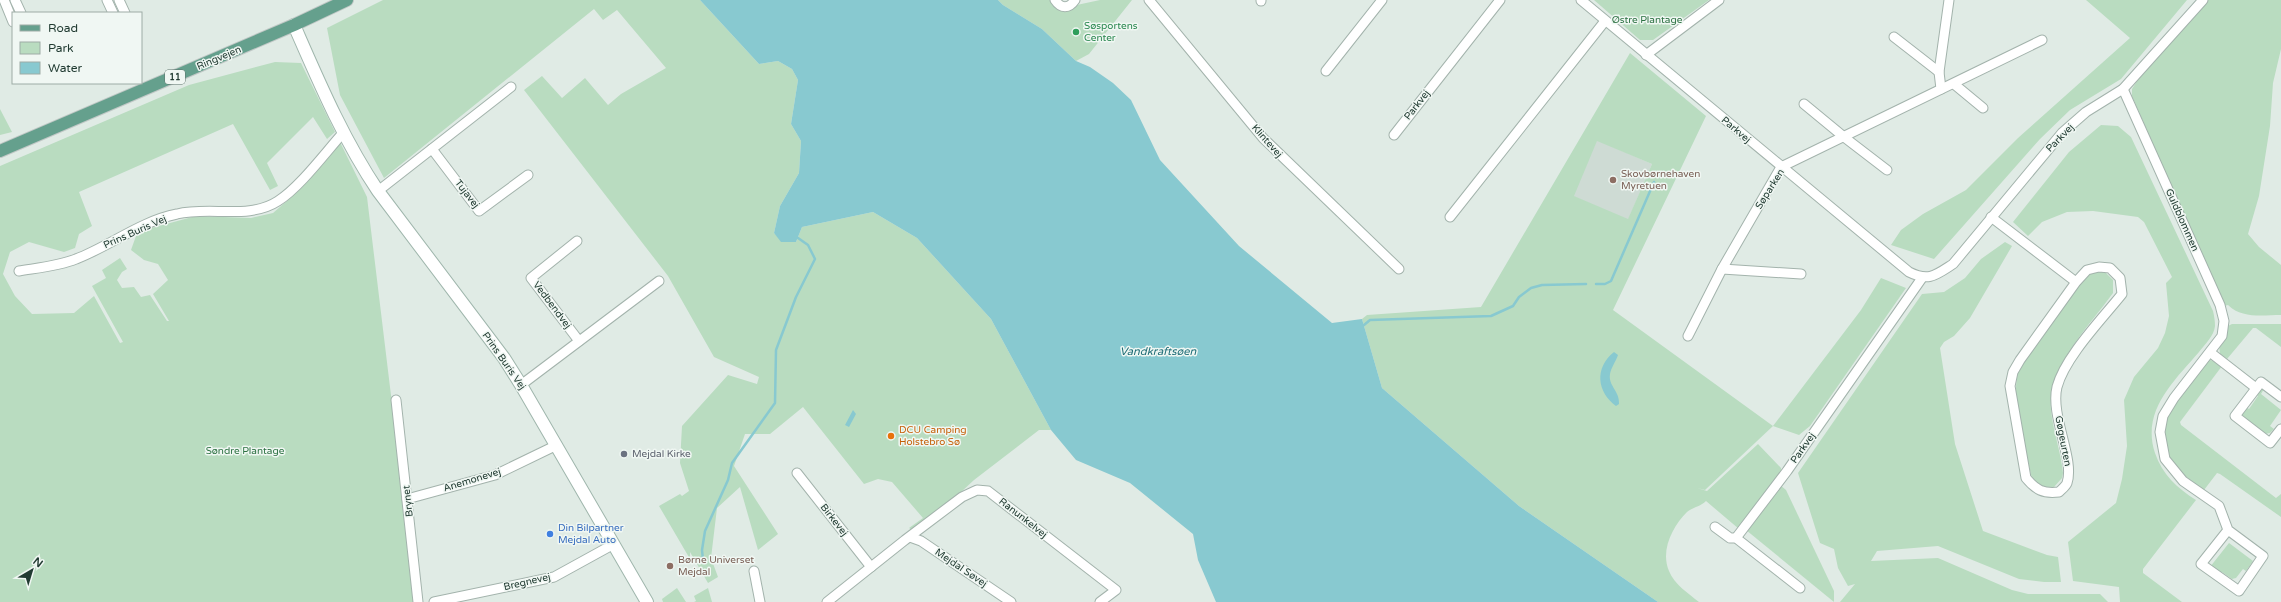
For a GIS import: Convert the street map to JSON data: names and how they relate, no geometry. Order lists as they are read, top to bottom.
{
  "streets": {
    "main road": ["Ringvejen", "11"],
    "street": [
      "Parkvej",
      "Klintevej",
      "Søparken",
      "Tujavej",
      "Guldblommen",
      "Prins Buris Vej",
      "Vedbendvej",
      "Gøgeurten",
      "Anemonevej",
      "Brynet",
      "Ranunkelvej",
      "Birkevej",
      "Mejdal Søvej",
      "Bregnevej"
    ]
  },
  "crossings": [
    ["Ringvejen", "Prins Buris Vej"],
    ["Parkvej", "Søparken"],
    ["Parkvej", "Guldblommen"],
    ["Prins Buris Vej", "Anemonevej"],
    ["Prins Buris Vej", "Bregnevej"],
    ["Anemonevej", "Brynet"],
    ["Ranunkelvej", "Mejdal Søvej"]
  ],
  "water": ["Vandkraftsøen"],
  "parks": ["Østre Plantage", "Søndre Plantage"],
  "places": [
    "Søsportens Center",
    "Skovbørnehaven Myretuen",
    "DCU Camping Holstebro Sø",
    "Mejdal Kirke",
    "Din Bilpartner Mejdal Auto",
    "Børne Universet Mejdal"
  ],
  "legend": ["Road", "Park", "Water"],
  "north": "top right"
}
